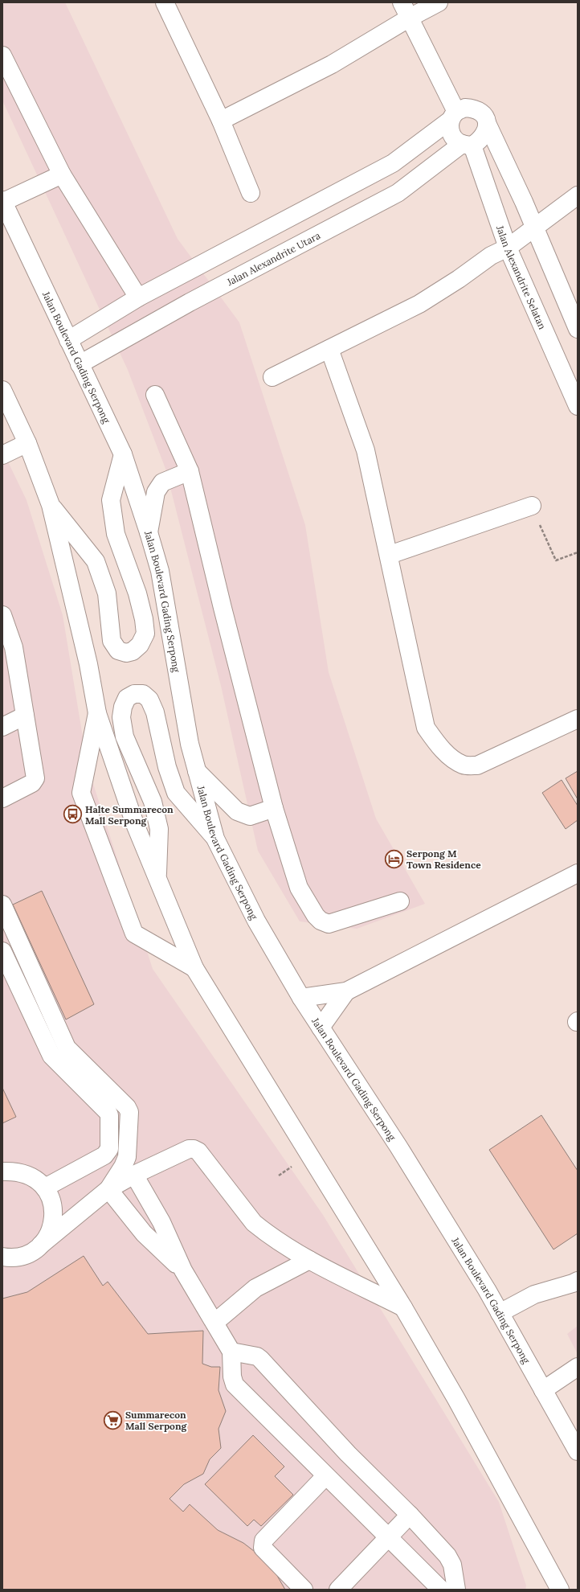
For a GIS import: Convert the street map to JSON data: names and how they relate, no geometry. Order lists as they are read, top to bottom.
{
  "streets": {
    "street": ["Jalan Alexandrite Utara", "Jalan Alexandrite Selatan", "Jalan Boulevard Gading Serpong"]
  },
  "crossings": [
    ["Jalan Alexandrite Utara", "Jalan Alexandrite Selatan"],
    ["Jalan Alexandrite Utara", "Jalan Boulevard Gading Serpong"]
  ],
  "places": {
    "bus stop": ["Halte Summarecon Mall Serpong"],
    "hotel": ["Serpong M Town Residence"],
    "supermarket": ["Summarecon Mall Serpong"]
  }
}
